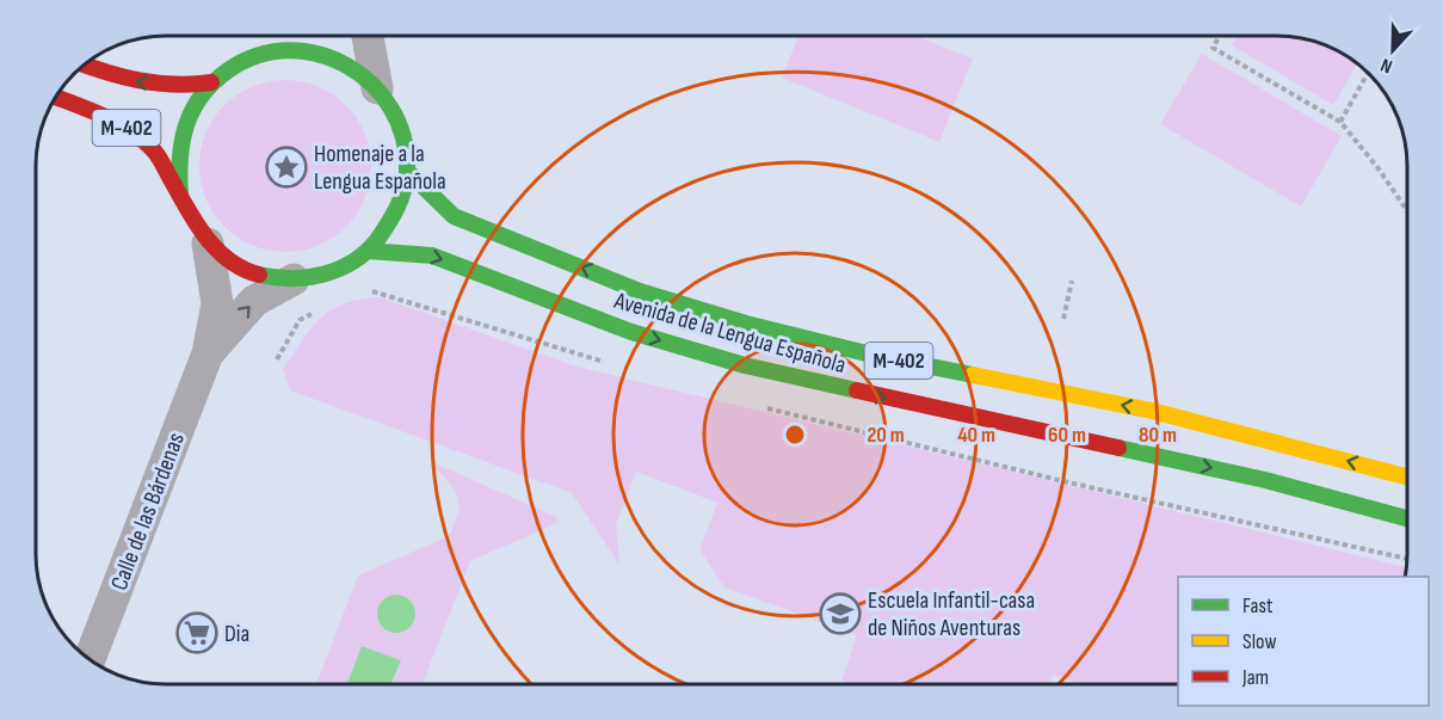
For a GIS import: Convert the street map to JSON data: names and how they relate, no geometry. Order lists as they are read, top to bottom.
{
  "streets": {
    "highway": ["M-402", "Avenida de la Lengua Española"],
    "street": ["Calle de las Bárdenas"]
  },
  "crossings": [
    ["M-402", "Avenida de la Lengua Española"],
    ["M-402", "Calle de las Bárdenas"],
    ["Avenida de la Lengua Española", "Calle de las Bárdenas"]
  ],
  "places": {
    "place": ["Homenaje a la Lengua Española"],
    "school or university": ["Escuela Infantil-casa de Niños Aventuras"],
    "supermarket": ["Dia"]
  },
  "legend": ["Fast", "Slow", "Jam"],
  "north": "bottom",
  "rings": [
    "20 m",
    "40 m",
    "60 m",
    "80 m"
  ]
}
